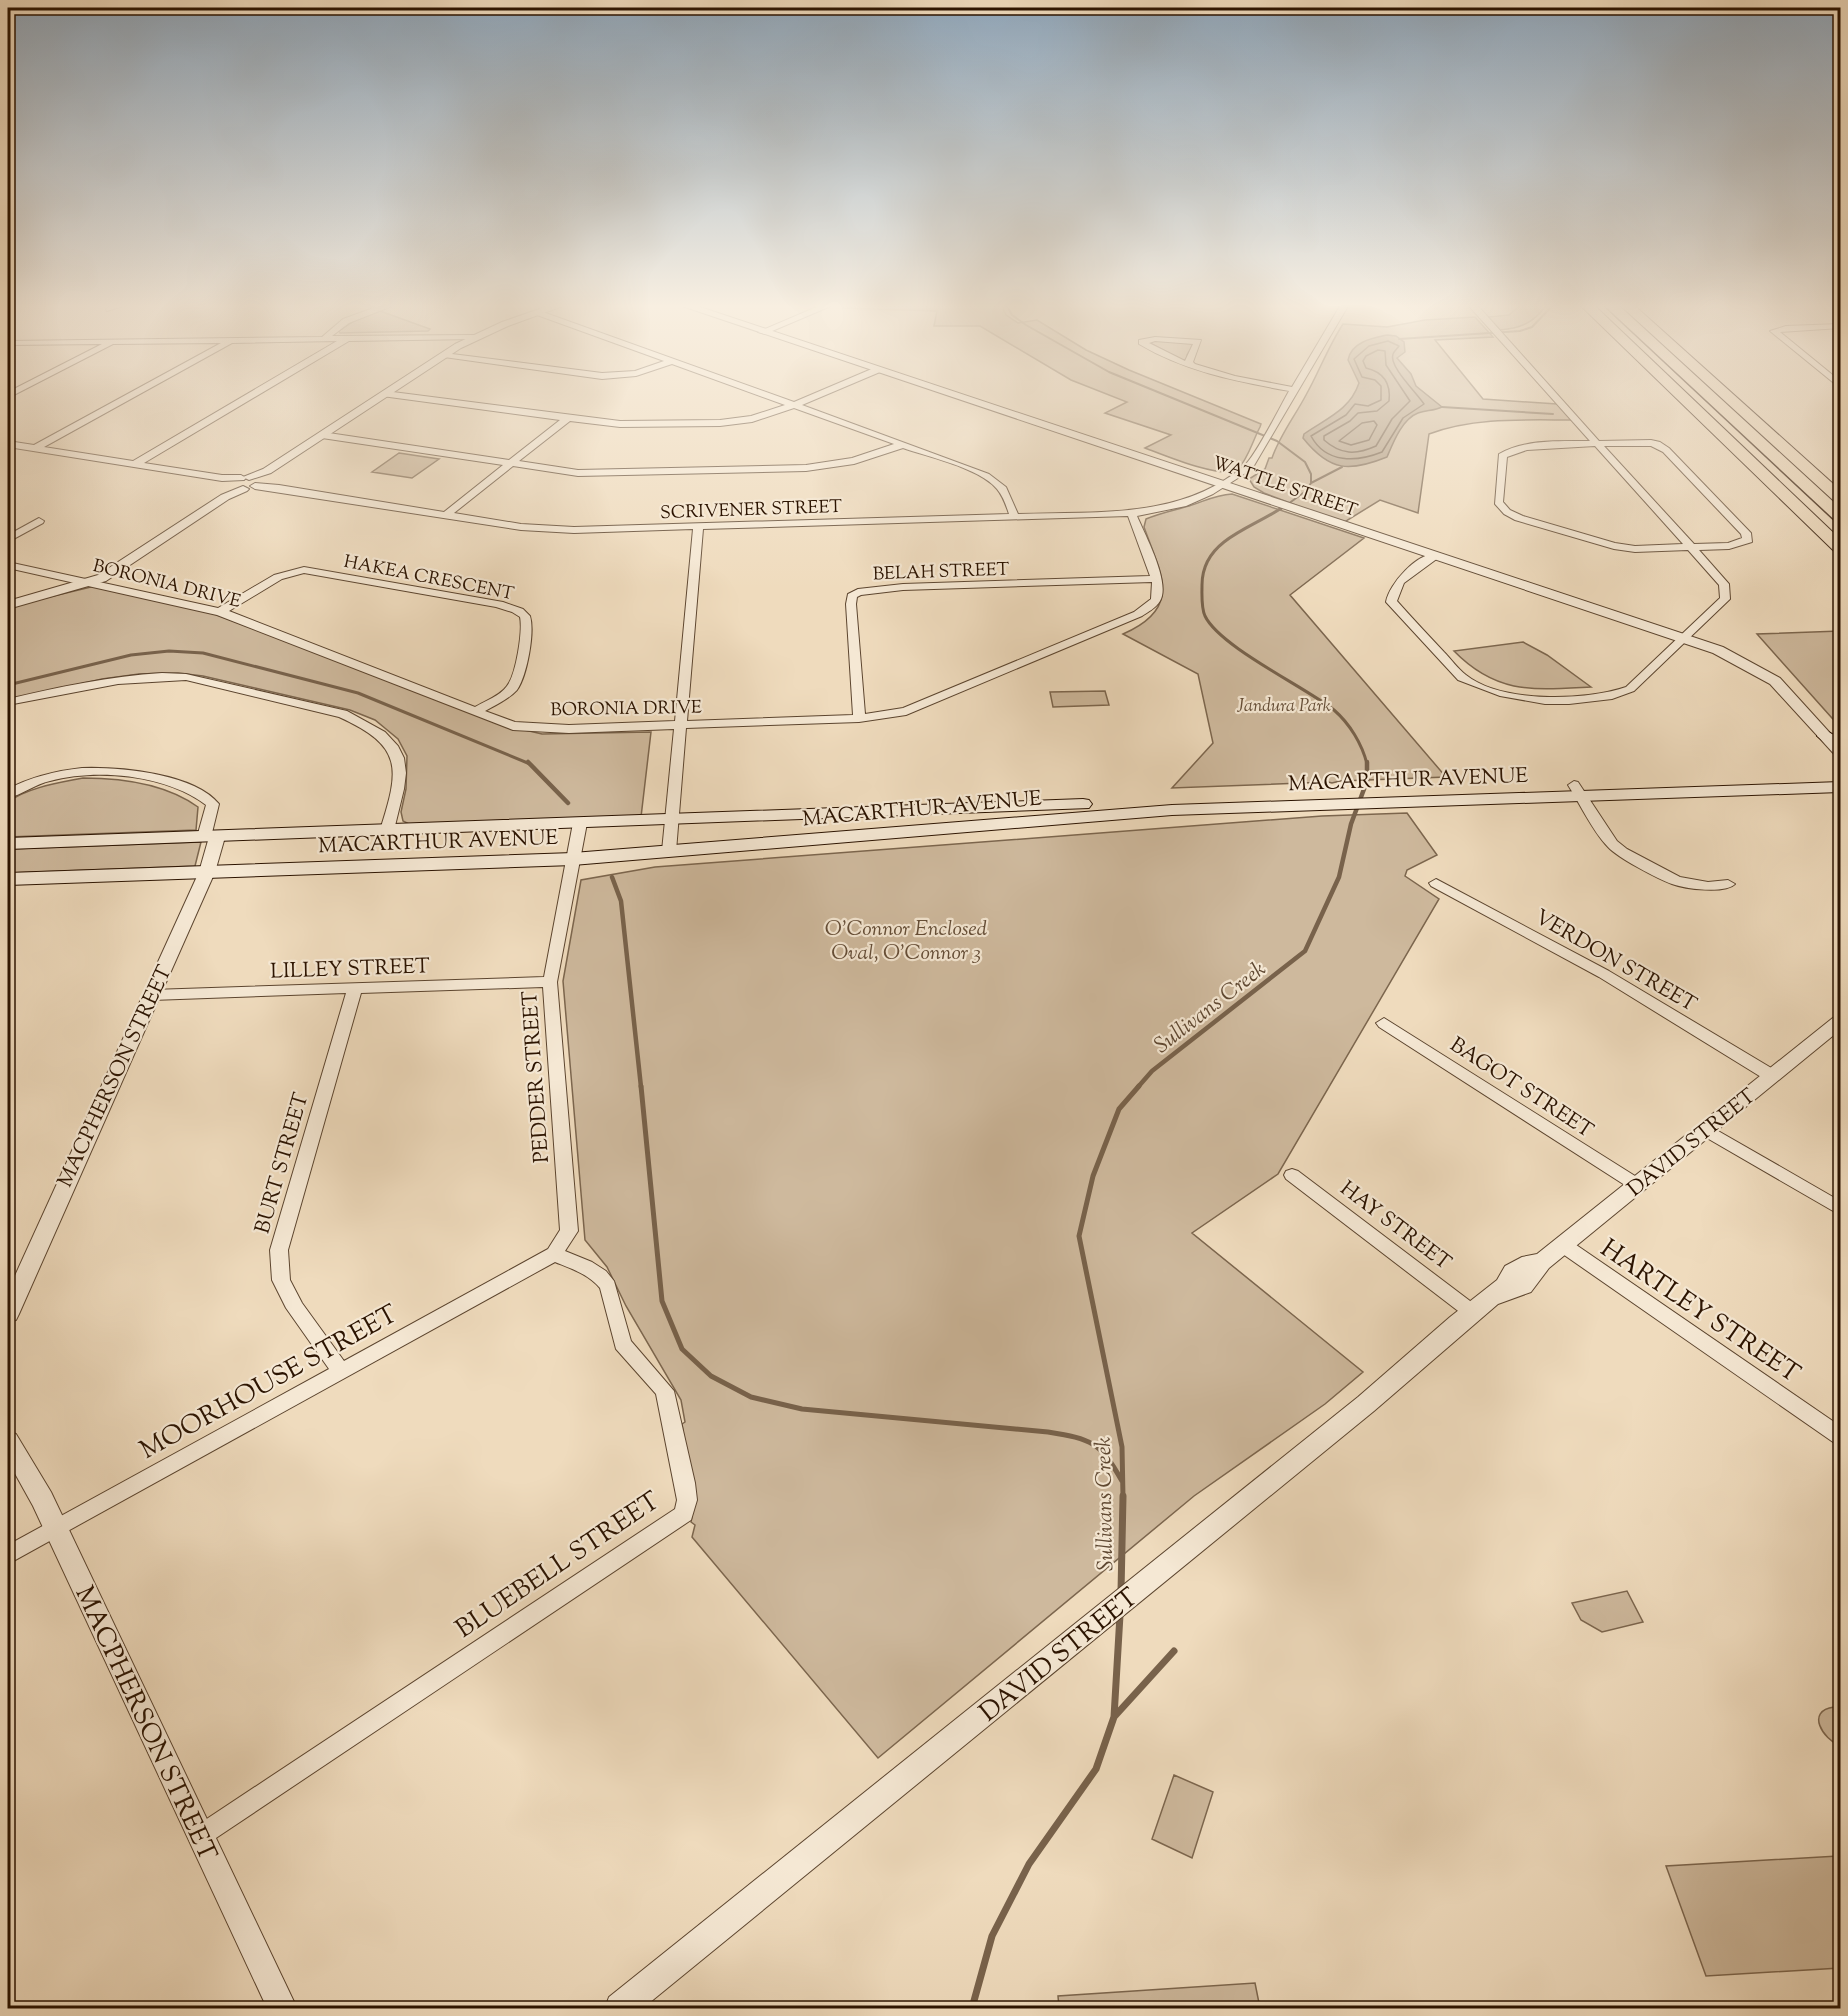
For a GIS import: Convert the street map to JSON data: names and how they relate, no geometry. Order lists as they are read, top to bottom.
{
  "streets": {
    "main road": ["MACARTHUR AVENUE"],
    "street": [
      "WATTLE STREET",
      "SCRIVENER STREET",
      "BELAH STREET",
      "HAKEA CRESCENT",
      "BORONIA DRIVE",
      "VERDON STREET",
      "LILLEY STREET",
      "MACPHERSON STREET",
      "PEDDER STREET",
      "BAGOT STREET",
      "DAVID STREET",
      "BURT STREET",
      "HAY STREET",
      "HARTLEY STREET",
      "MOORHOUSE STREET",
      "BLUEBELL STREET"
    ]
  },
  "crossings": [
    ["WATTLE STREET", "SCRIVENER STREET"],
    ["BELAH STREET", "BORONIA DRIVE"],
    ["HAKEA CRESCENT", "BORONIA DRIVE"],
    ["MACARTHUR AVENUE", "MACPHERSON STREET"],
    ["MACARTHUR AVENUE", "PEDDER STREET"],
    ["VERDON STREET", "DAVID STREET"],
    ["LILLEY STREET", "MACPHERSON STREET"],
    ["LILLEY STREET", "PEDDER STREET"],
    ["LILLEY STREET", "BURT STREET"],
    ["MACPHERSON STREET", "MOORHOUSE STREET"],
    ["MACPHERSON STREET", "BLUEBELL STREET"],
    ["PEDDER STREET", "MOORHOUSE STREET"],
    ["PEDDER STREET", "BLUEBELL STREET"],
    ["BAGOT STREET", "DAVID STREET"],
    ["DAVID STREET", "HAY STREET"],
    ["DAVID STREET", "HARTLEY STREET"],
    ["BURT STREET", "MOORHOUSE STREET"],
    ["MOORHOUSE STREET", "BLUEBELL STREET"]
  ],
  "water": ["Sullivans Creek"],
  "parks": ["Jandura Park", "O'Connor Enclosed Oval, O'Connor 3"]
}
